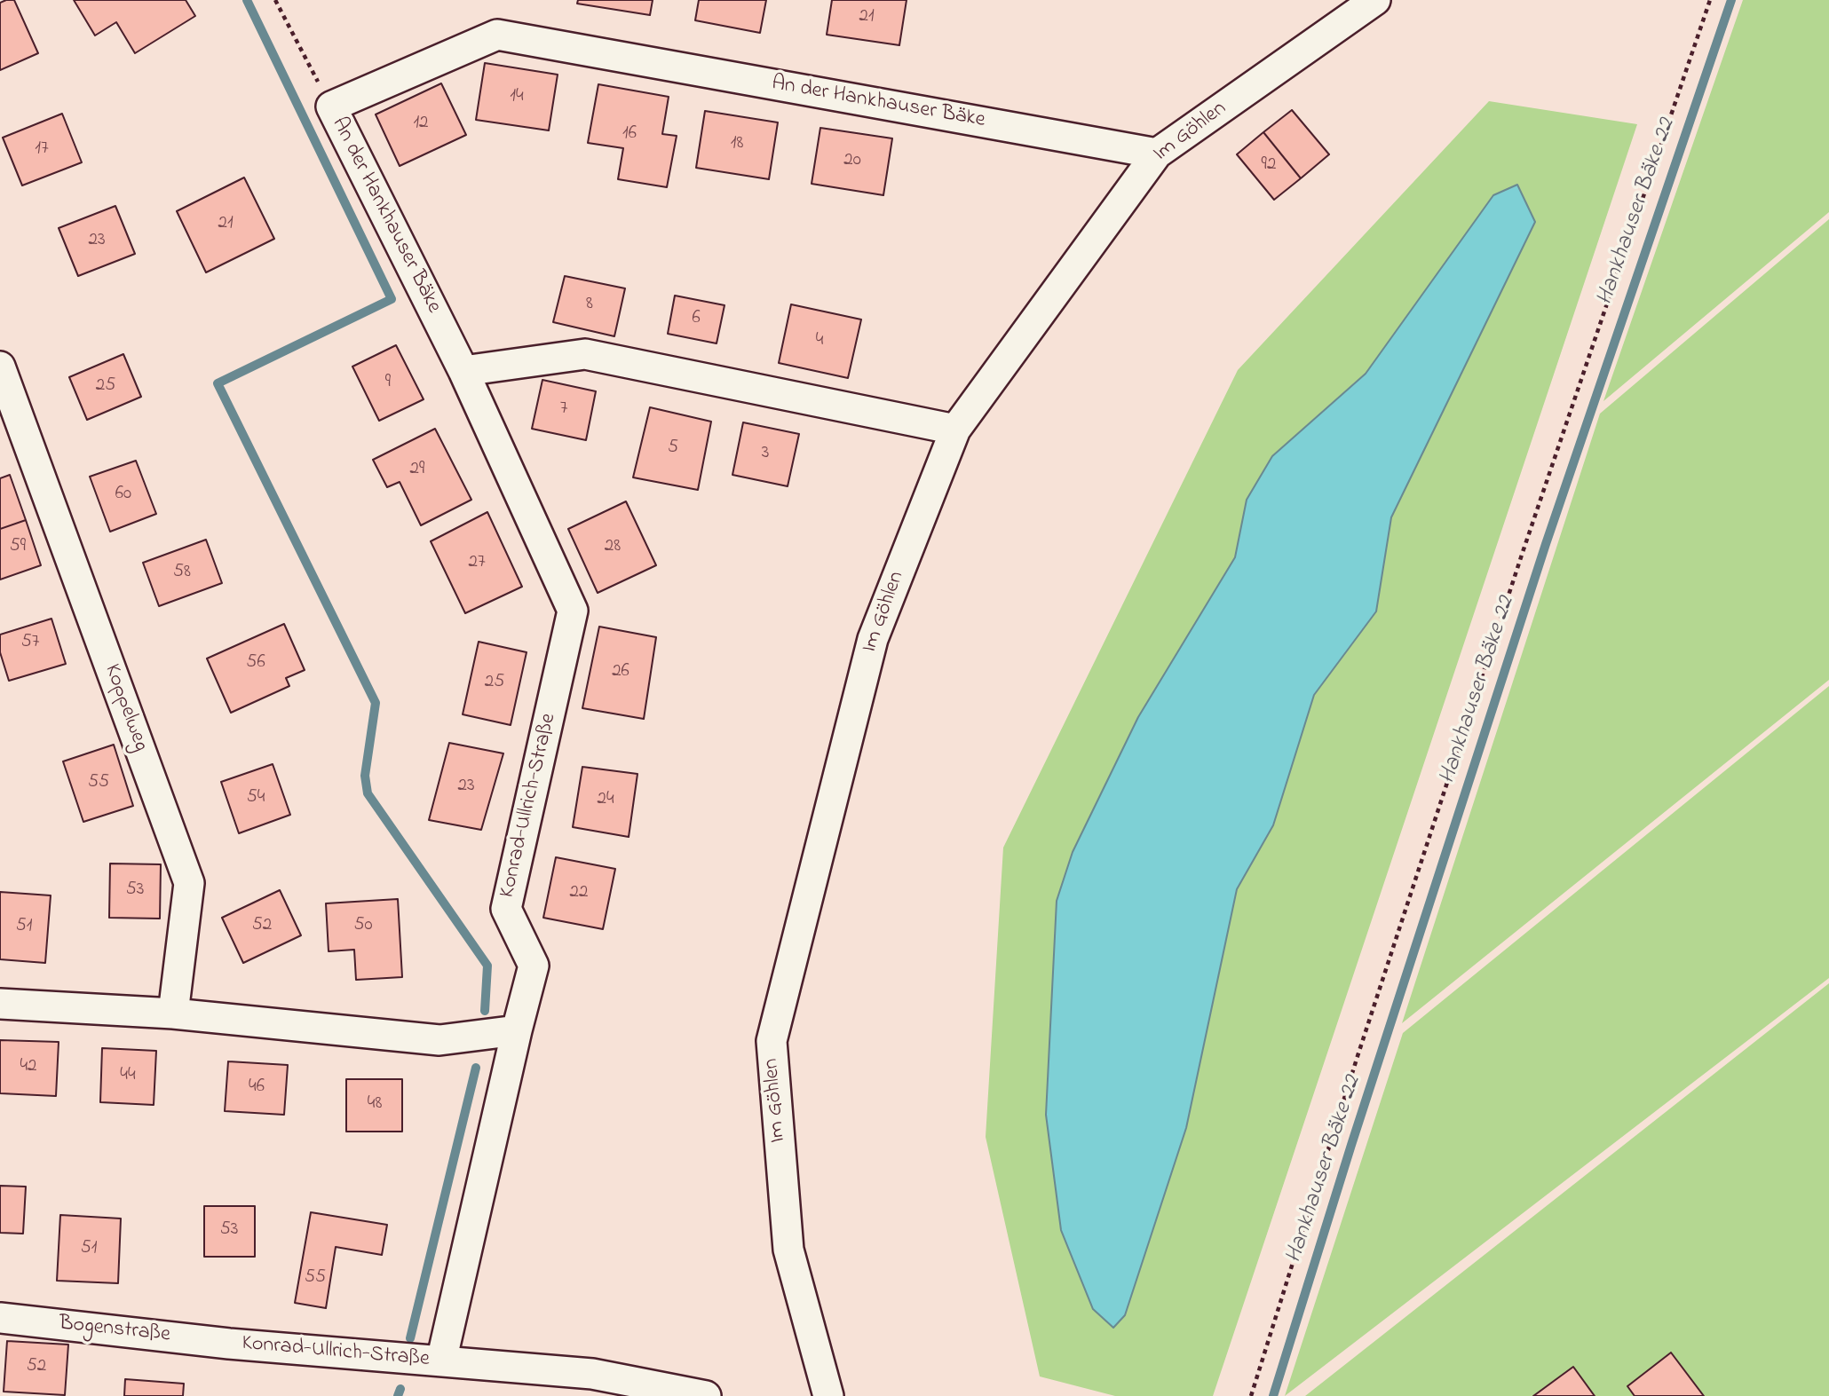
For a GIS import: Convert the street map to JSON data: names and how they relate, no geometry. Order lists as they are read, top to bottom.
{
  "streets": {
    "street": [
      "An der Hankhauser Bäke",
      "Im Göhlen",
      "Koppelweg",
      "Konrad-Ullrich-Straße",
      "Bogenstraße"
    ]
  },
  "crossings": [
    ["An der Hankhauser Bäke", "Im Göhlen"],
    ["An der Hankhauser Bäke", "Konrad-Ullrich-Straße"],
    ["Konrad-Ullrich-Straße", "Bogenstraße"]
  ],
  "water": ["Hankhauser Bäke 22"],
  "house_numbers": [
    "21",
    "14",
    "12",
    "16",
    "18",
    "17",
    "20",
    "92",
    "21",
    "23",
    "8",
    "6",
    "4",
    "9",
    "25",
    "7",
    "5",
    "3",
    "29",
    "60",
    "59",
    "28",
    "27",
    "58",
    "57",
    "56",
    "26",
    "25",
    "55",
    "23",
    "54",
    "24",
    "53",
    "22",
    "52",
    "50",
    "51",
    "42",
    "44",
    "46",
    "48",
    "53",
    "51",
    "55",
    "52"
  ]
}
